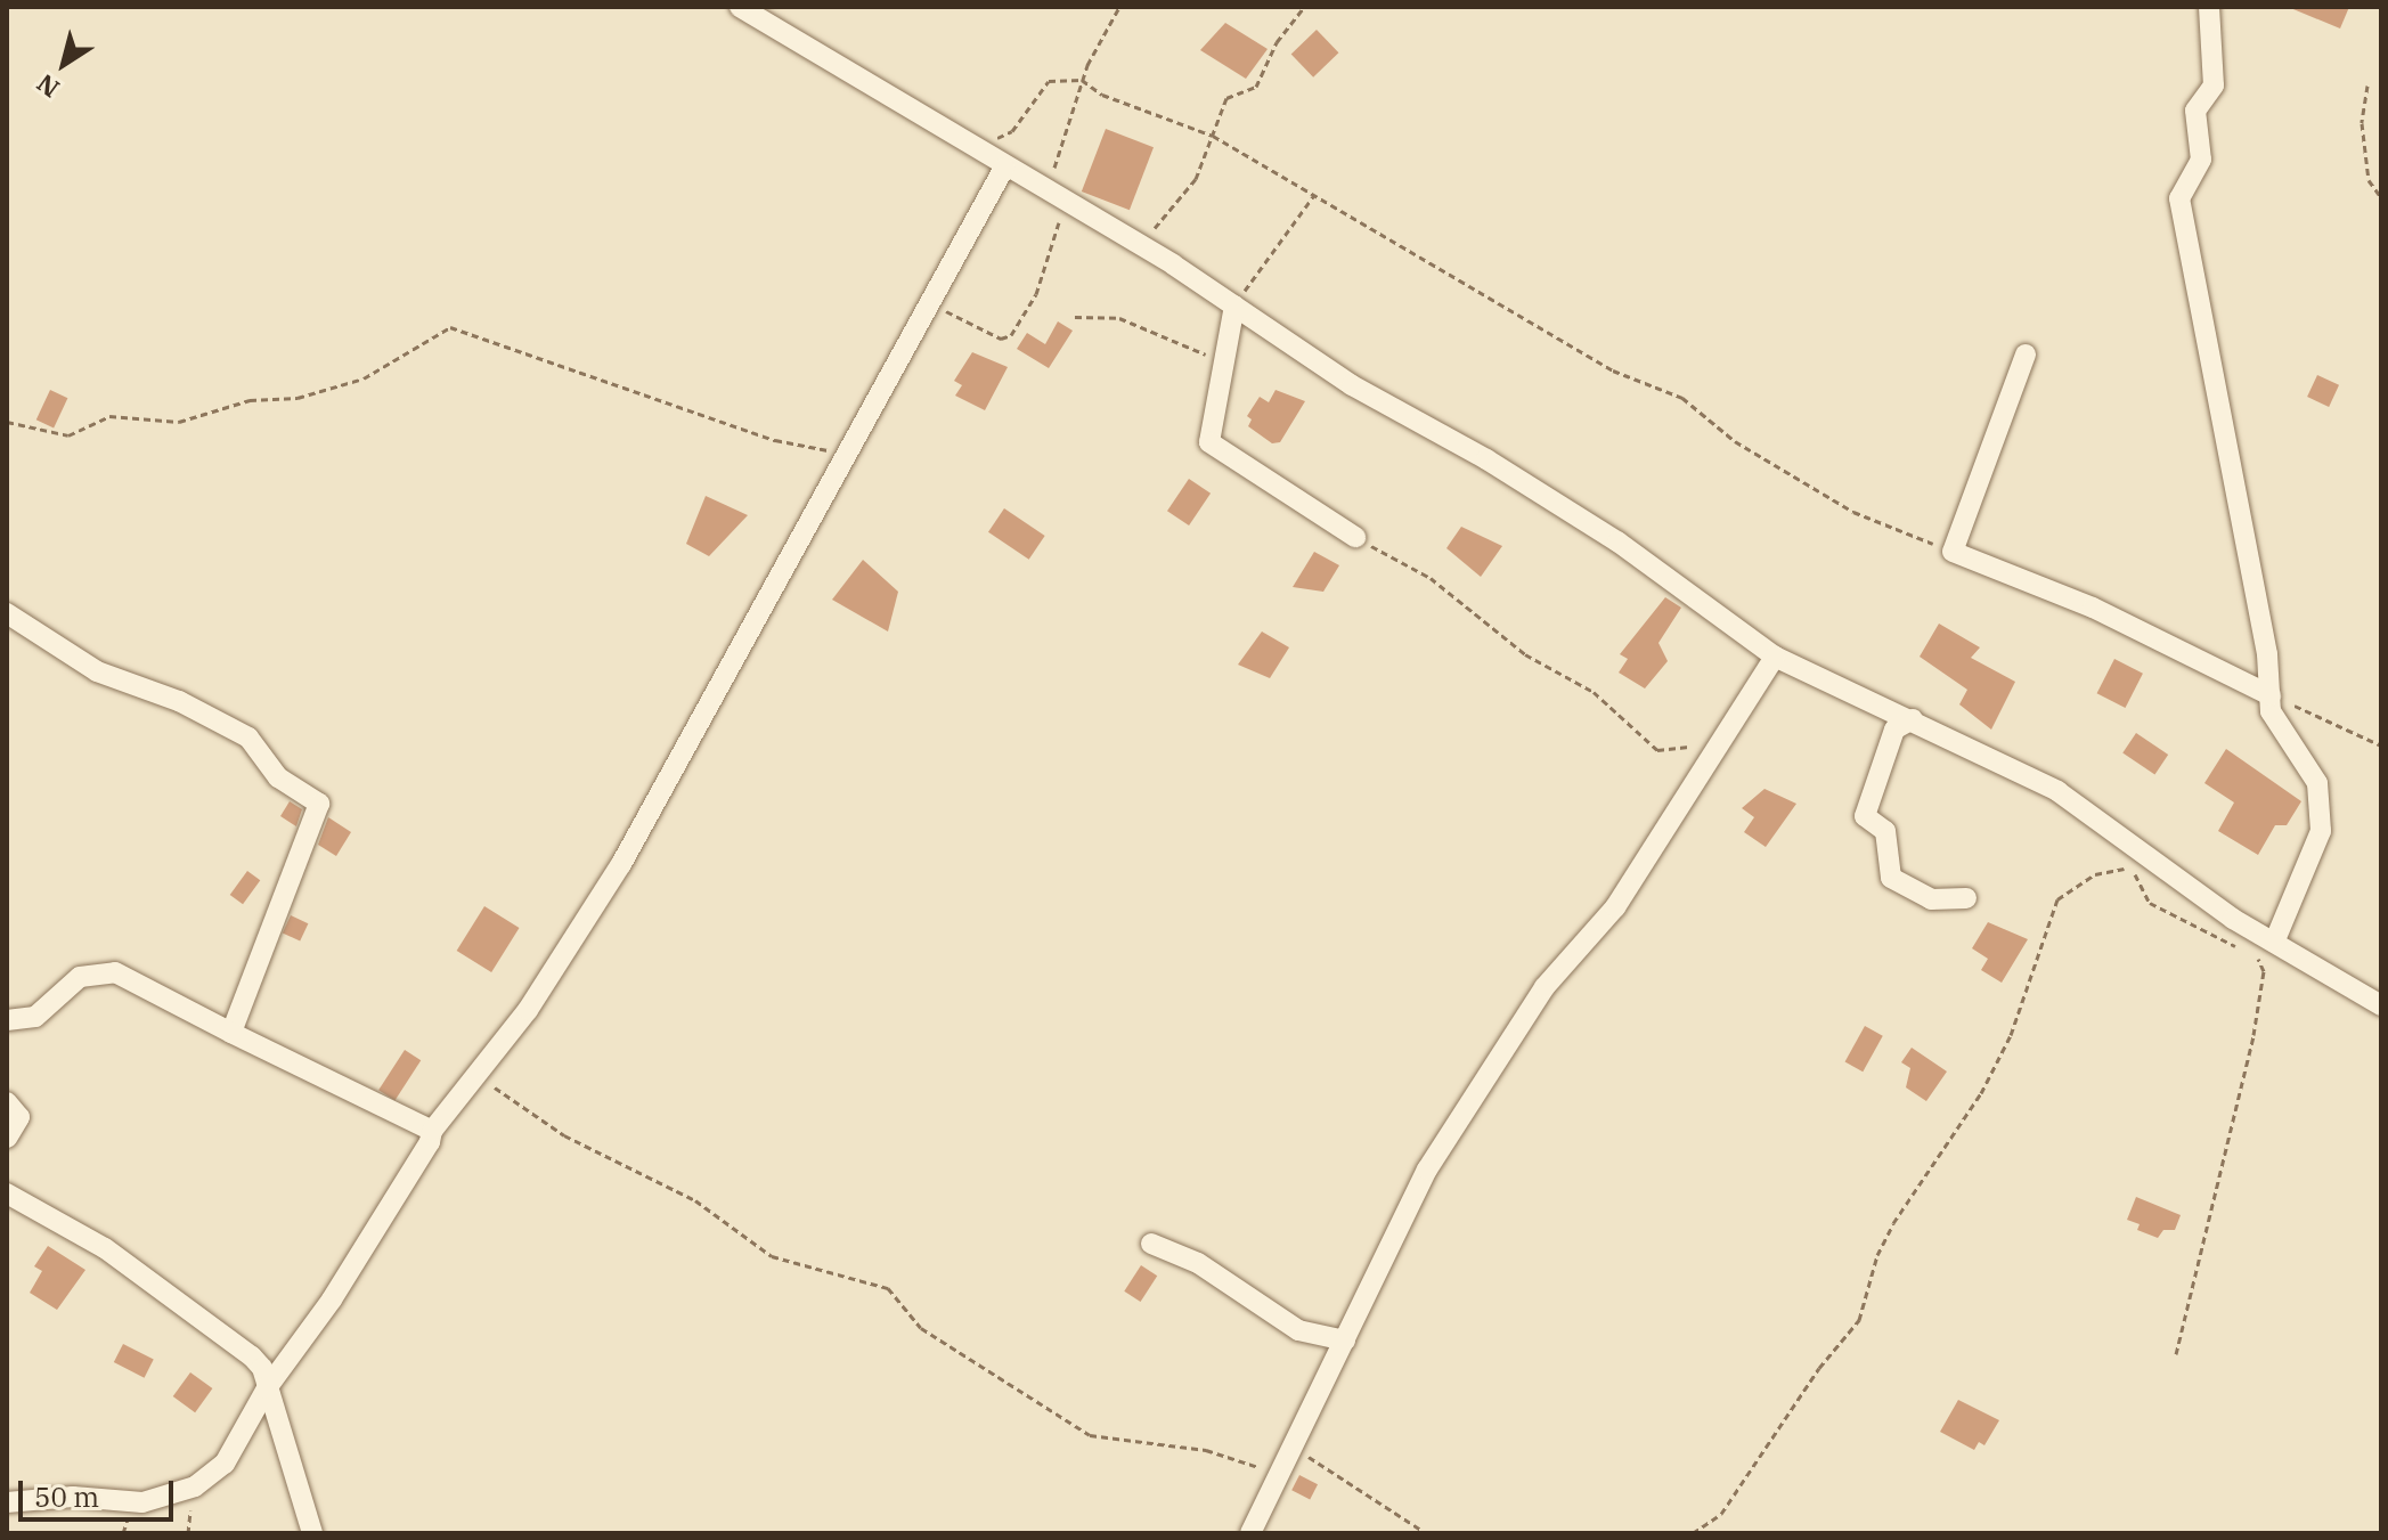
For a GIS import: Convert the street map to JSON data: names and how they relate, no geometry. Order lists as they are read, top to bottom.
{
  "scale_bar": "50 m",
  "north": "bottom left"
}
